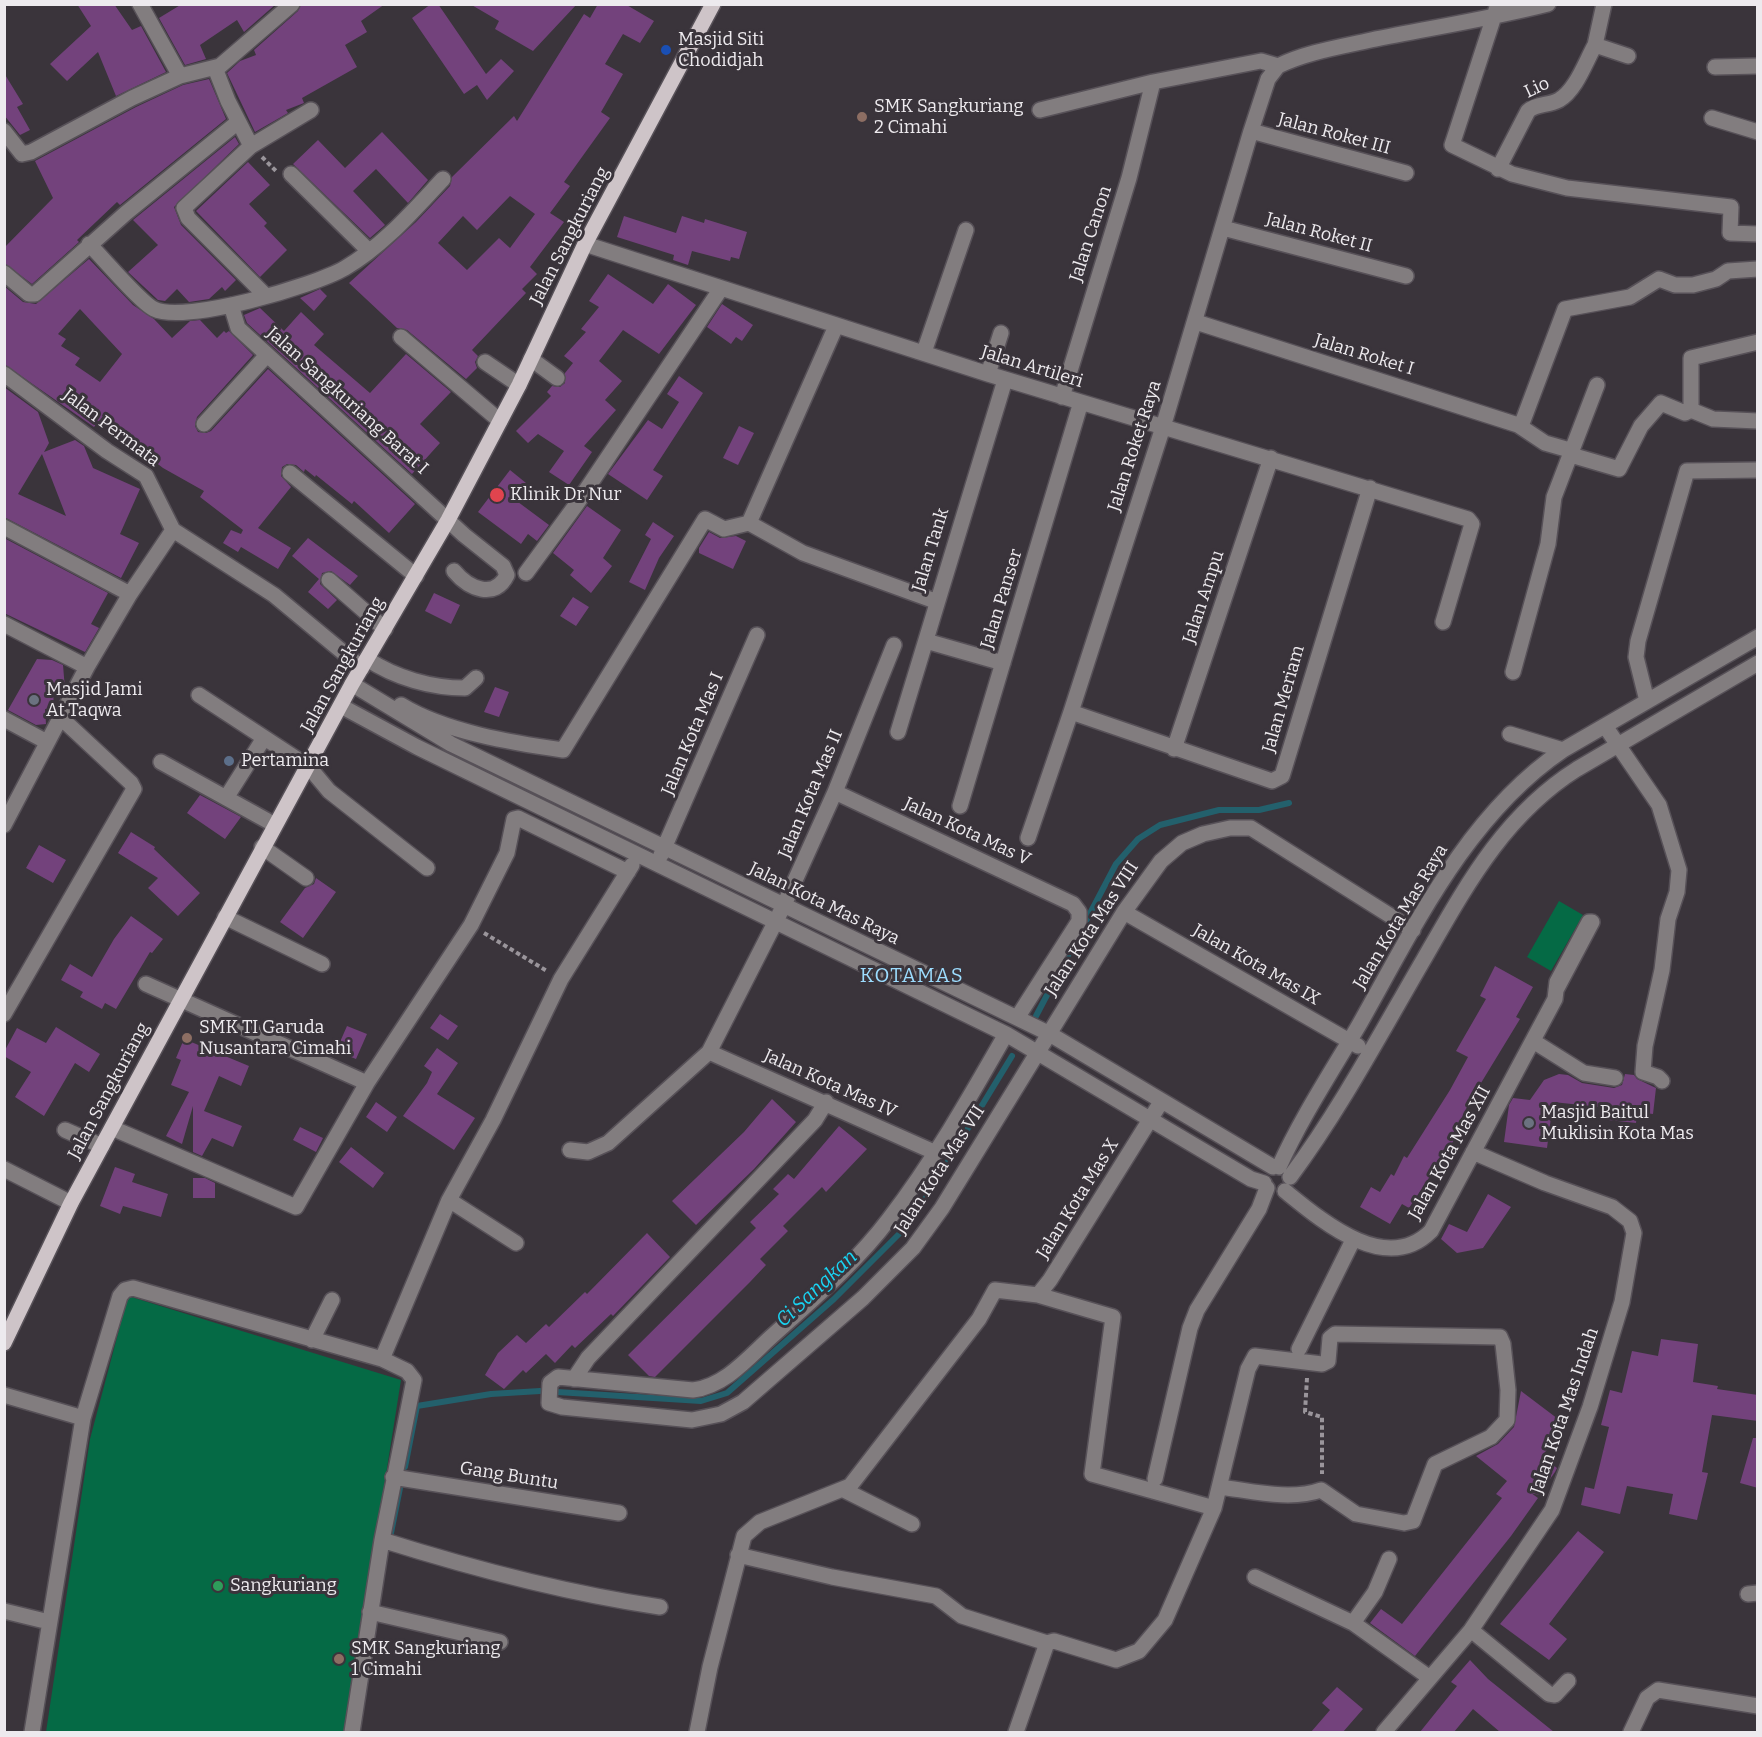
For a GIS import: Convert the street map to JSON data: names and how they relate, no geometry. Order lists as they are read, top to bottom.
{
  "streets": {
    "main road": ["Jalan Sangkuriang"],
    "street": [
      "Lio",
      "Jalan Roket III",
      "Jalan Roket II",
      "Jalan Canon",
      "Jalan Roket I",
      "Jalan Artileri",
      "Jalan Sangkuriang Barat I",
      "Jalan Permata",
      "Jalan Roket Raya",
      "Jalan Tank",
      "Jalan Ampu",
      "Jalan Panser",
      "Jalan Meriam",
      "Jalan Kota Mas I",
      "Jalan Kota Mas II",
      "Jalan Kota Mas V",
      "Jalan Kota Mas Raya",
      "Jalan Kota Mas VIII",
      "Jalan Kota Mas IX",
      "Jalan Kota Mas IV",
      "Jalan Kota Mas XII",
      "Jalan Kota Mas VII",
      "Jalan Kota Mas X",
      "Jalan Kota Mas Indah",
      "Gang Buntu"
    ]
  },
  "crossings": [
    ["Jalan Roket III", "Jalan Roket Raya"],
    ["Jalan Roket II", "Jalan Roket Raya"],
    ["Jalan Canon", "Jalan Artileri"],
    ["Jalan Sangkuriang", "Jalan Artileri"],
    ["Jalan Sangkuriang", "Jalan Sangkuriang Barat I"],
    ["Jalan Sangkuriang", "Jalan Kota Mas Raya"],
    ["Jalan Roket I", "Jalan Roket Raya"],
    ["Jalan Artileri", "Jalan Roket Raya"],
    ["Jalan Artileri", "Jalan Tank"],
    ["Jalan Artileri", "Jalan Ampu"],
    ["Jalan Artileri", "Jalan Panser"],
    ["Jalan Artileri", "Jalan Meriam"],
    ["Jalan Roket Raya", "Jalan Meriam"],
    ["Jalan Ampu", "Jalan Meriam"],
    ["Jalan Kota Mas I", "Jalan Kota Mas Raya"],
    ["Jalan Kota Mas II", "Jalan Kota Mas V"],
    ["Jalan Kota Mas II", "Jalan Kota Mas Raya"],
    ["Jalan Kota Mas II", "Jalan Kota Mas IV"],
    ["Jalan Kota Mas V", "Jalan Kota Mas Raya"],
    ["Jalan Kota Mas Raya", "Jalan Kota Mas VIII"],
    ["Jalan Kota Mas Raya", "Jalan Kota Mas IX"],
    ["Jalan Kota Mas Raya", "Jalan Kota Mas XII"],
    ["Jalan Kota Mas Raya", "Jalan Kota Mas X"],
    ["Jalan Kota Mas VIII", "Jalan Kota Mas IX"],
    ["Jalan Kota Mas VIII", "Jalan Kota Mas VII"],
    ["Jalan Kota Mas XII", "Jalan Kota Mas Indah"]
  ],
  "districts": ["KOTAMAS"],
  "water": ["Ci Sangkan"],
  "places": [
    "Masjid Siti Chodidjah",
    "SMK Sangkuriang 2 Cimahi",
    "Klinik Dr Nur",
    "Masjid Jami At Taqwa",
    "Pertamina",
    "SMK TI Garuda Nusantara Cimahi",
    "Masjid Baitul Muklisin Kota Mas",
    "Sangkuriang",
    "SMK Sangkuriang 1 Cimahi"
  ]
}
